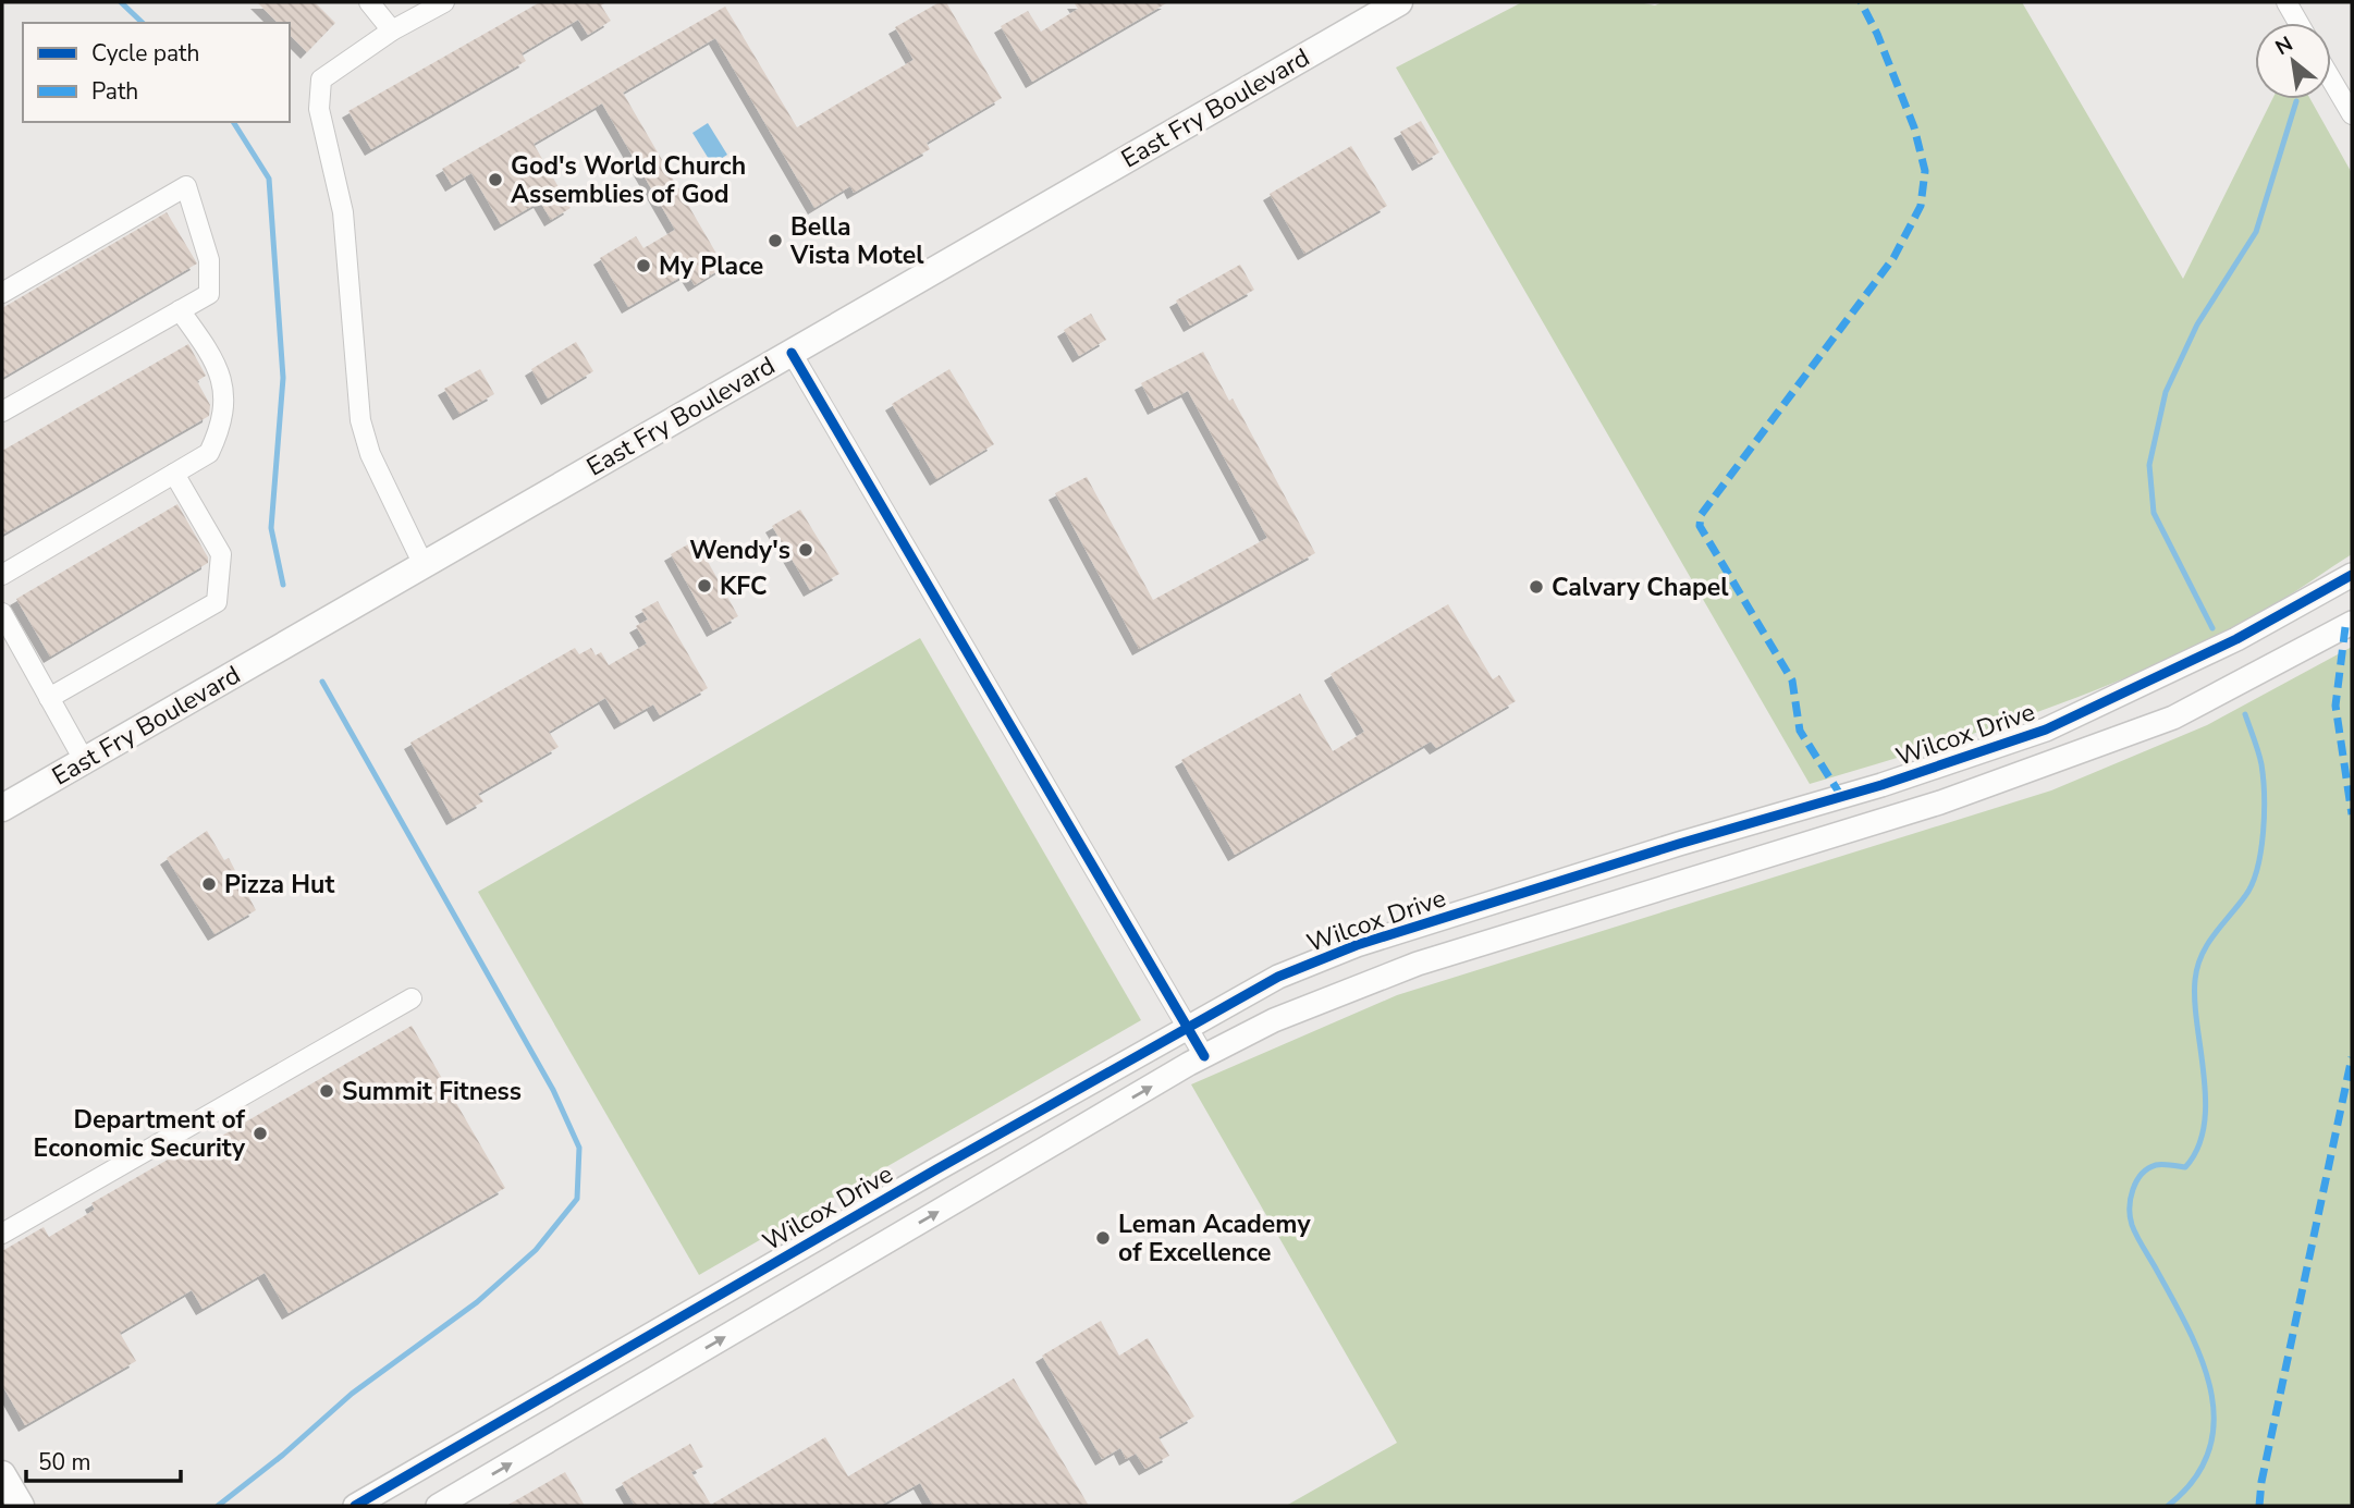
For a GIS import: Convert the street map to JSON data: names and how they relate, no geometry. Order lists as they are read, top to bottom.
{
  "streets": {
    "main road": ["East Fry Boulevard"],
    "street": ["Wilcox Drive"]
  },
  "places": [
    "God's World Church Assemblies of God",
    "Bella Vista Motel",
    "My Place",
    "Wendy's",
    "KFC",
    "Calvary Chapel",
    "Pizza Hut",
    "Summit Fitness",
    "Department of Economic Security",
    "Leman Academy of Excellence"
  ],
  "legend": ["Cycle path", "Path"],
  "scale_bar": "50 m",
  "north": "top left"
}
